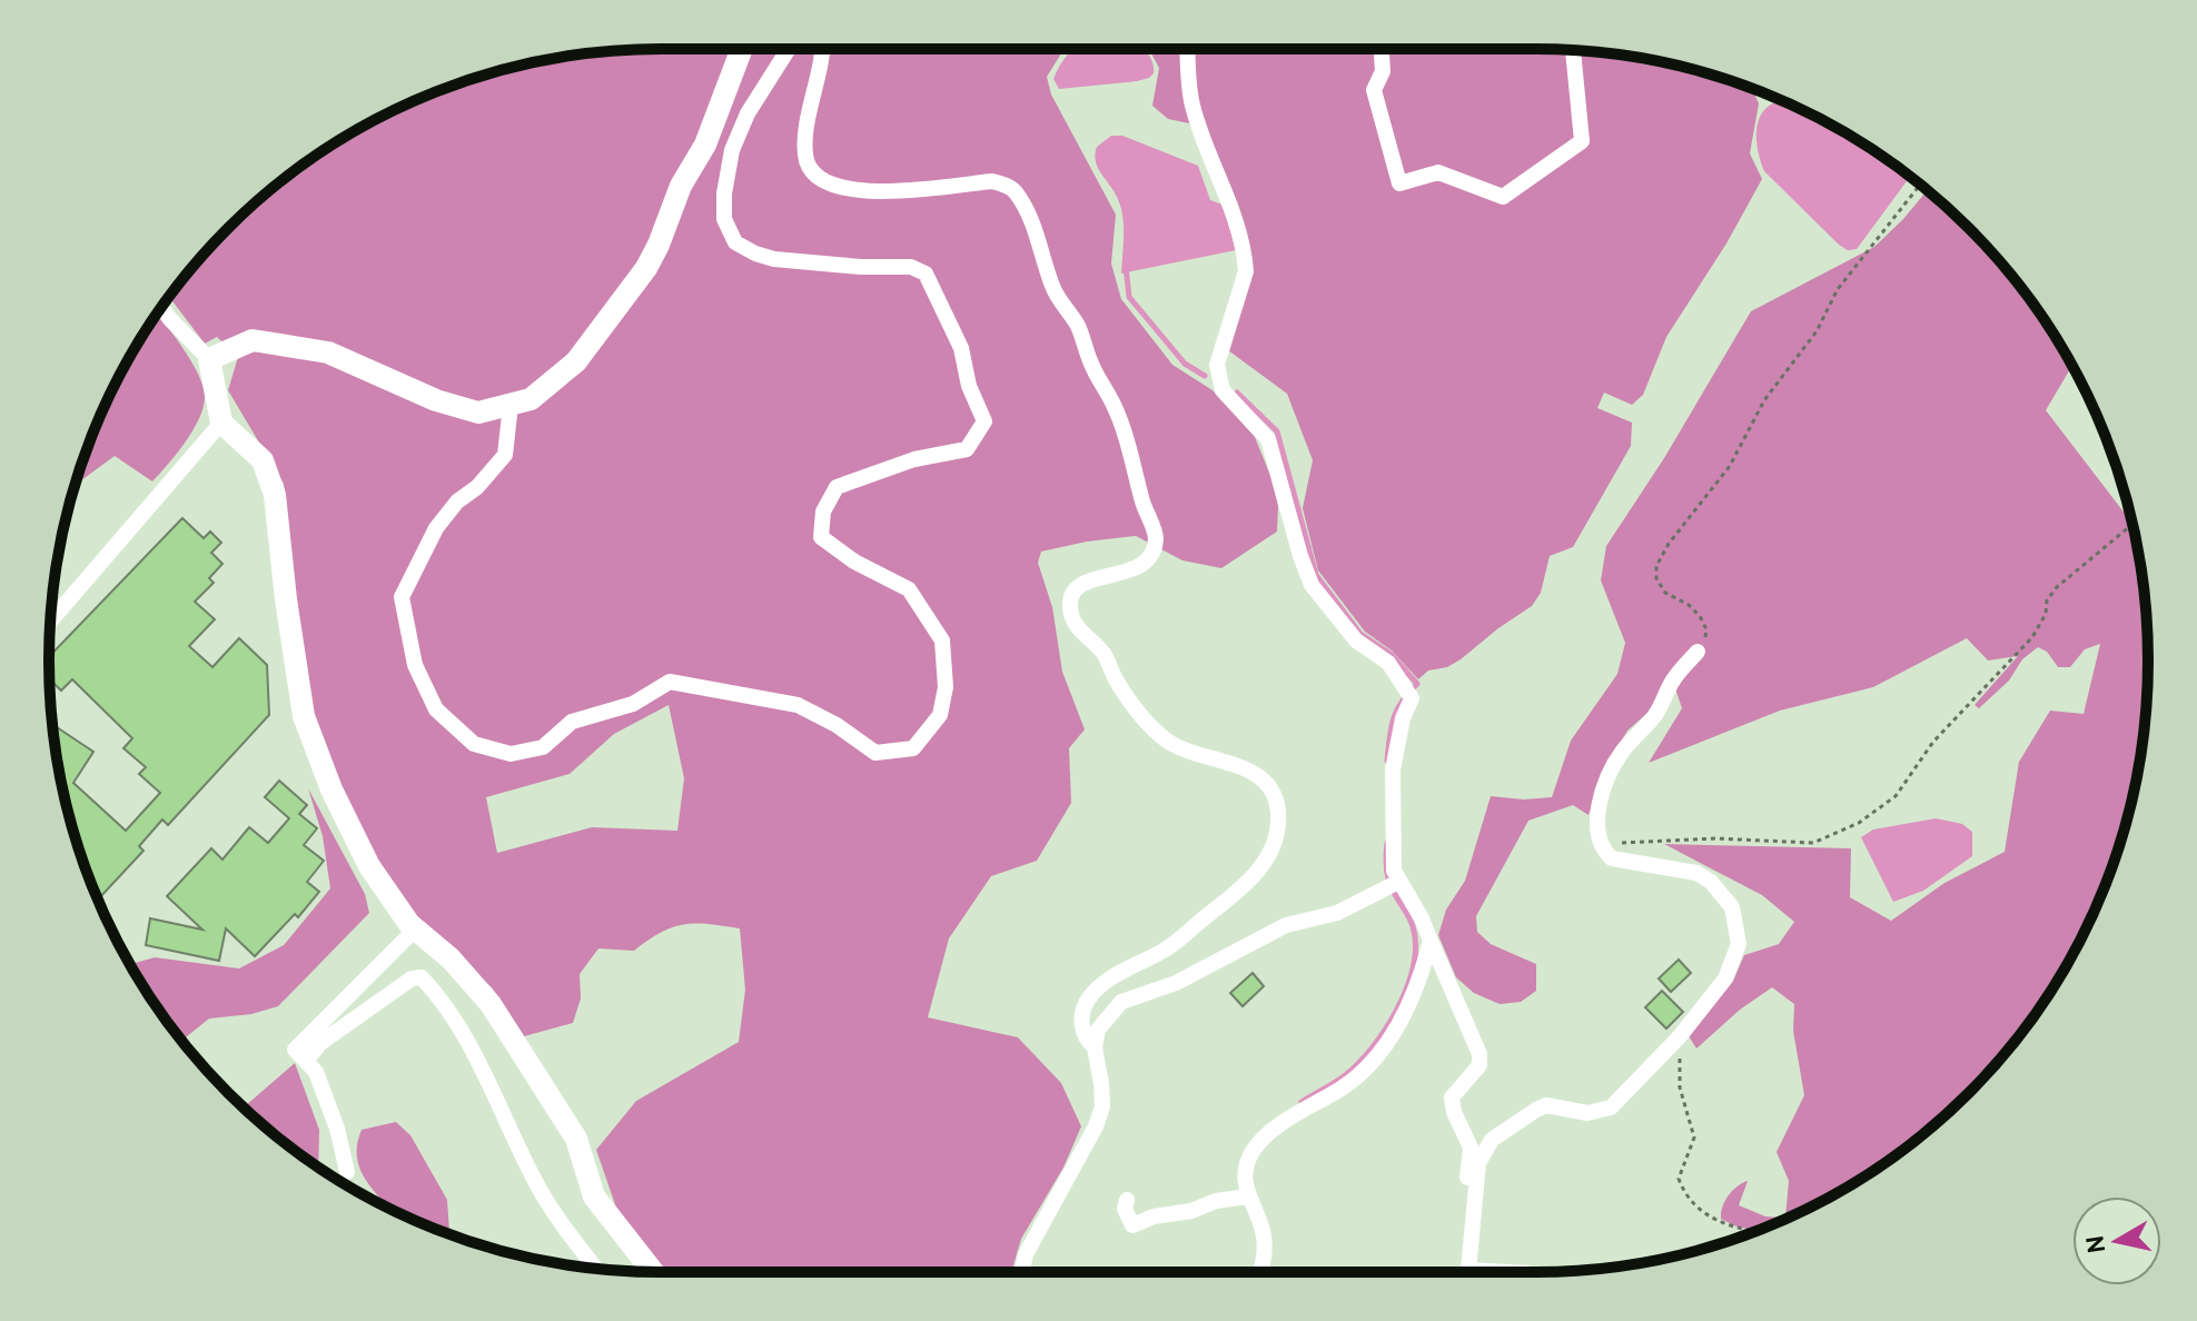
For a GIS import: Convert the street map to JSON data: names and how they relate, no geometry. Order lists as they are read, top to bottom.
{
  "north": "left"
}
